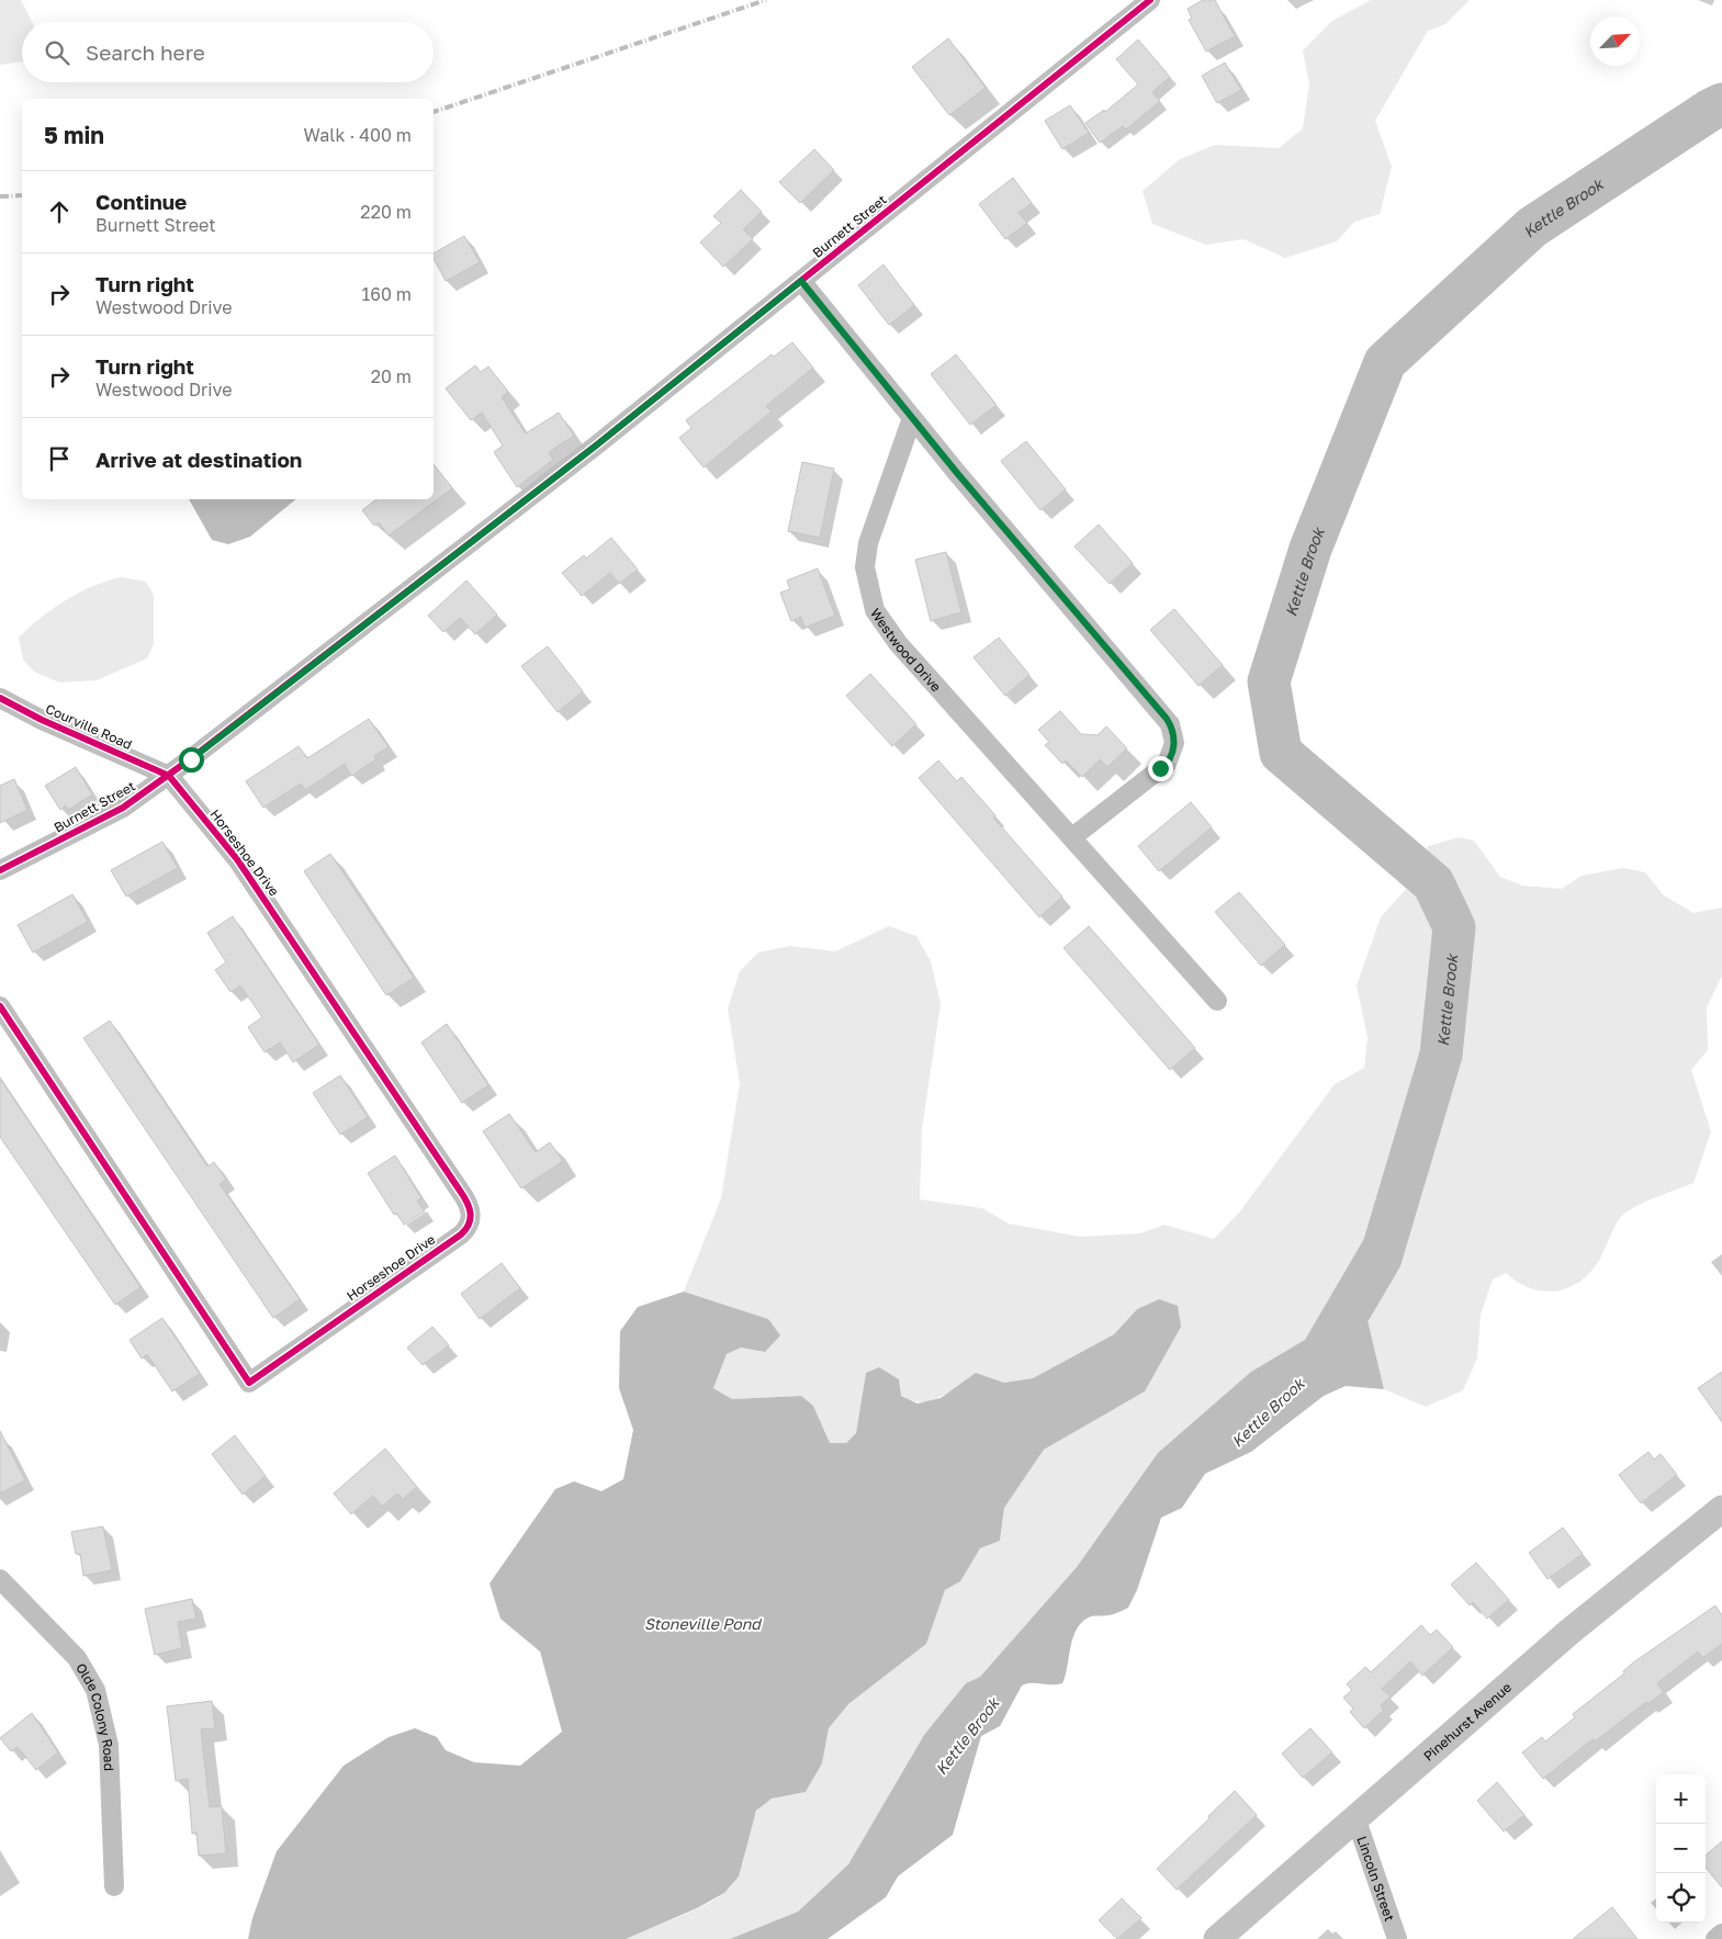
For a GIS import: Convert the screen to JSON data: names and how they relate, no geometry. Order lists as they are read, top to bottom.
{
  "streets": {
    "main road": ["Pinehurst Avenue"],
    "street": [
      "Burnett Street",
      "Westwood Drive",
      "Courville Road",
      "Horseshoe Drive",
      "Olde Colony Road",
      "Lincoln Street"
    ]
  },
  "crossings": [
    ["Burnett Street", "Courville Road"],
    ["Burnett Street", "Horseshoe Drive"],
    ["Courville Road", "Horseshoe Drive"],
    ["Pinehurst Avenue", "Lincoln Street"]
  ],
  "water": ["Kettle Brook", "Stoneville Pond"],
  "north": "top right",
  "page": {
    "search": "Search here",
    "heading": ["5 min", "Walk · 400 m"],
    "list": [
      ["Continue", "Burnett Street", "220 m"],
      ["Turn right", "Westwood Drive", "160 m"],
      ["Turn right", "Westwood Drive", "20 m"],
      "Arrive at destination"
    ],
    "map_buttons": ["+", "−"]
  }
}
